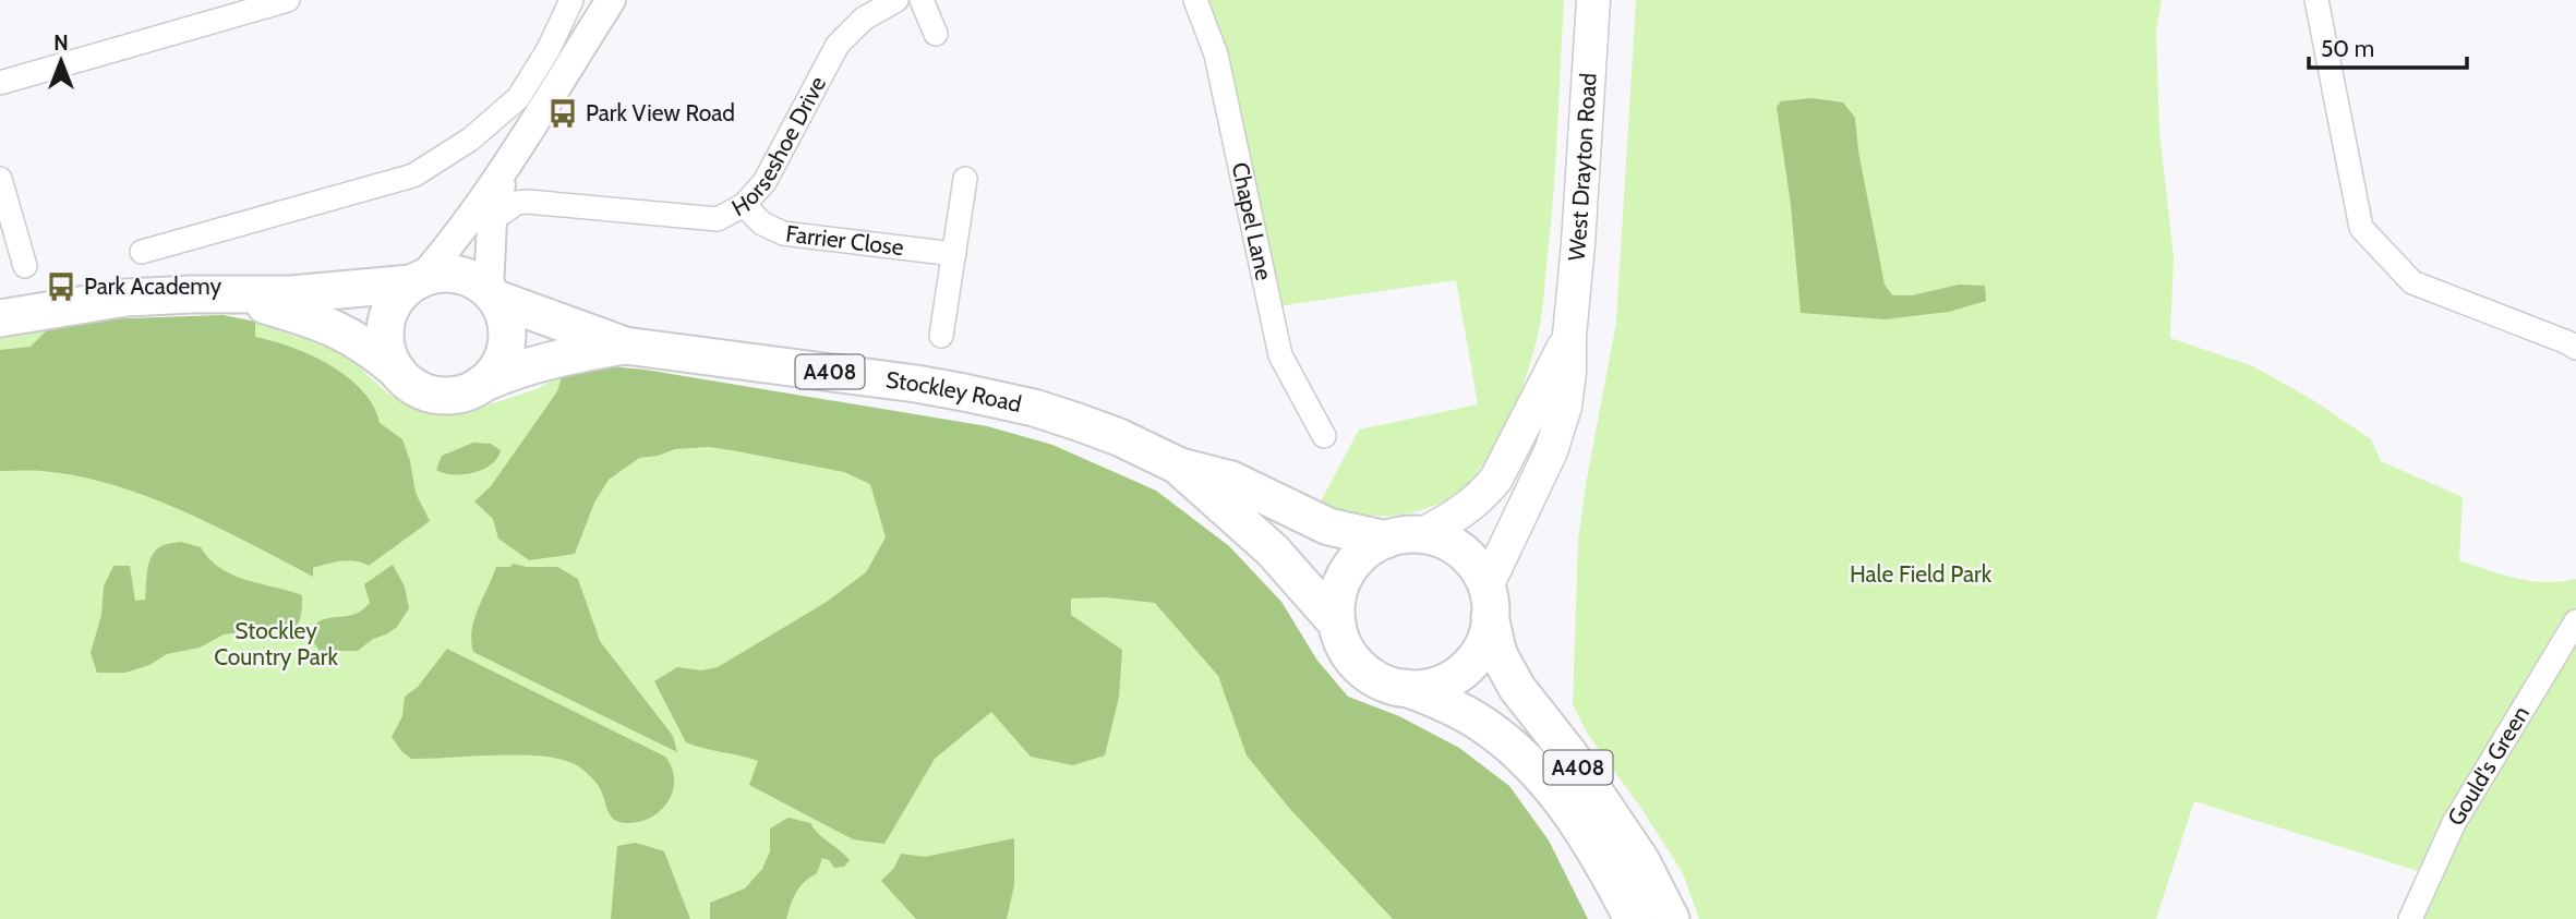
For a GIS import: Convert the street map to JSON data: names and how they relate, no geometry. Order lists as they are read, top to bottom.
{
  "streets": {
    "main road": ["West Drayton Road", "A408", "Stockley Road"],
    "street": [
      "Horseshoe Drive",
      "Chapel Lane",
      "Farrier Close",
      "Gould's Green"
    ]
  },
  "crossings": [
    ["Horseshoe Drive", "Farrier Close"],
    ["West Drayton Road", "A408"],
    ["West Drayton Road", "Stockley Road"],
    ["A408", "Stockley Road"]
  ],
  "parks": ["Hale Field Park", "Stockley Country Park"],
  "places": {
    "bus stop": ["Park View Road", "Park Academy"]
  },
  "scale_bar": "50 m",
  "north": "top"
}
